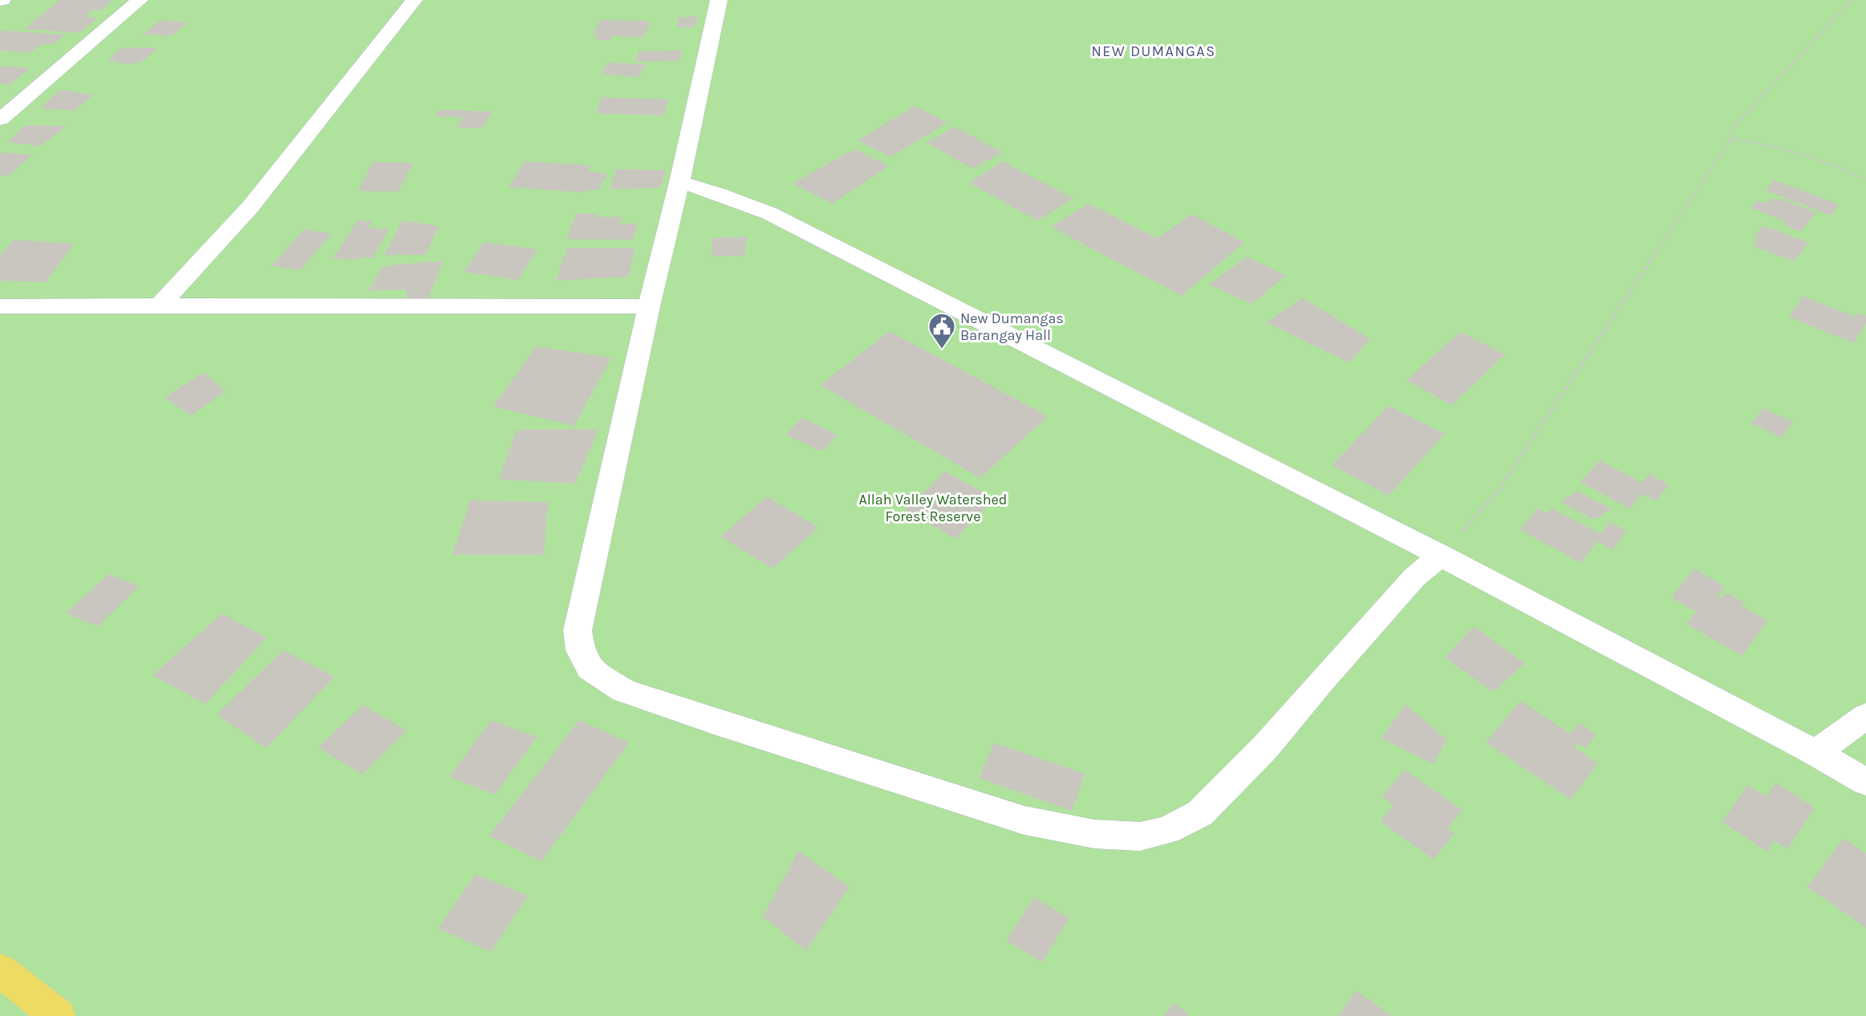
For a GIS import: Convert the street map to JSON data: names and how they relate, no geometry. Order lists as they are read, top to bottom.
{
  "districts": ["NEW DUMANGAS"],
  "parks": ["Allah Valley Watershed Forest Reserve"],
  "places": {
    "public building": ["New Dumangas Barangay Hall"]
  }
}
